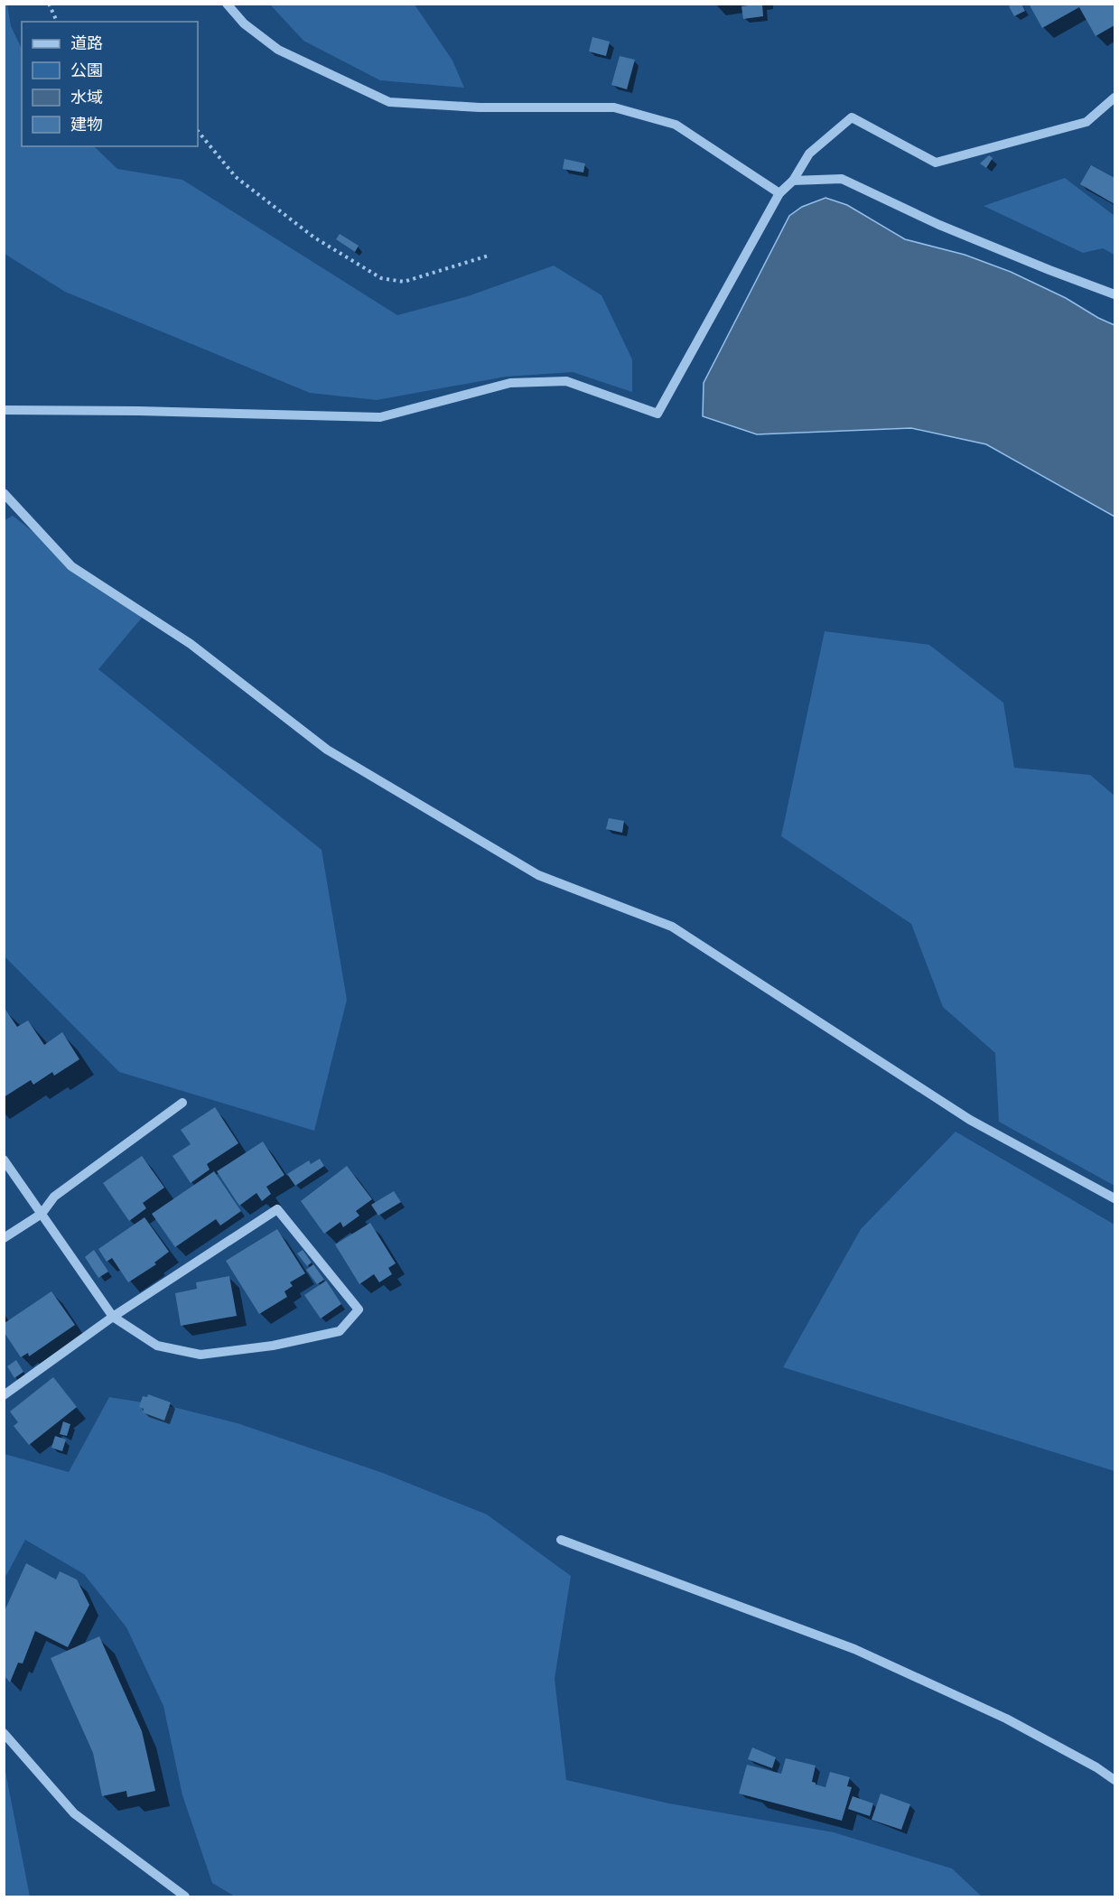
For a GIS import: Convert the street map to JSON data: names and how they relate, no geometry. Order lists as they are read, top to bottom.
{
  "legend": [
    "道路",
    "公園",
    "水域",
    "建物"
  ]
}
